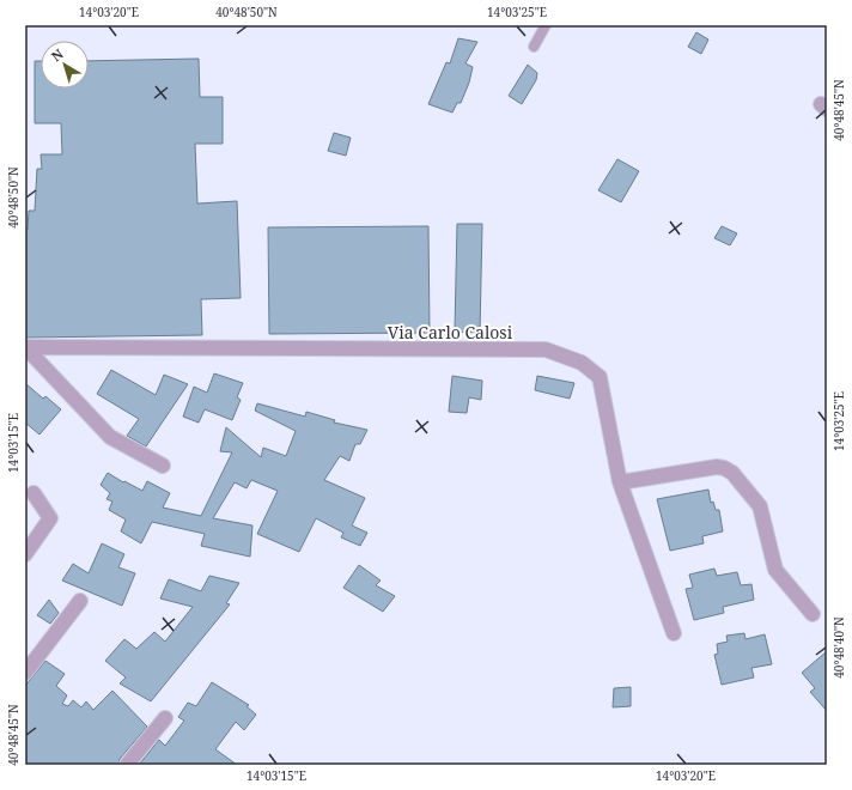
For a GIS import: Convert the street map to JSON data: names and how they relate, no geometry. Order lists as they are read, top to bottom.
{
  "streets": {
    "street": ["Via Carlo Calosi"]
  },
  "north": "top left",
  "coordinates": [
    "14°03'20\"E",
    "40°48'50\"N",
    "14°03'25\"E",
    "40°48'45\"N",
    "14°03'15\"E",
    "40°48'40\"N"
  ]
}
